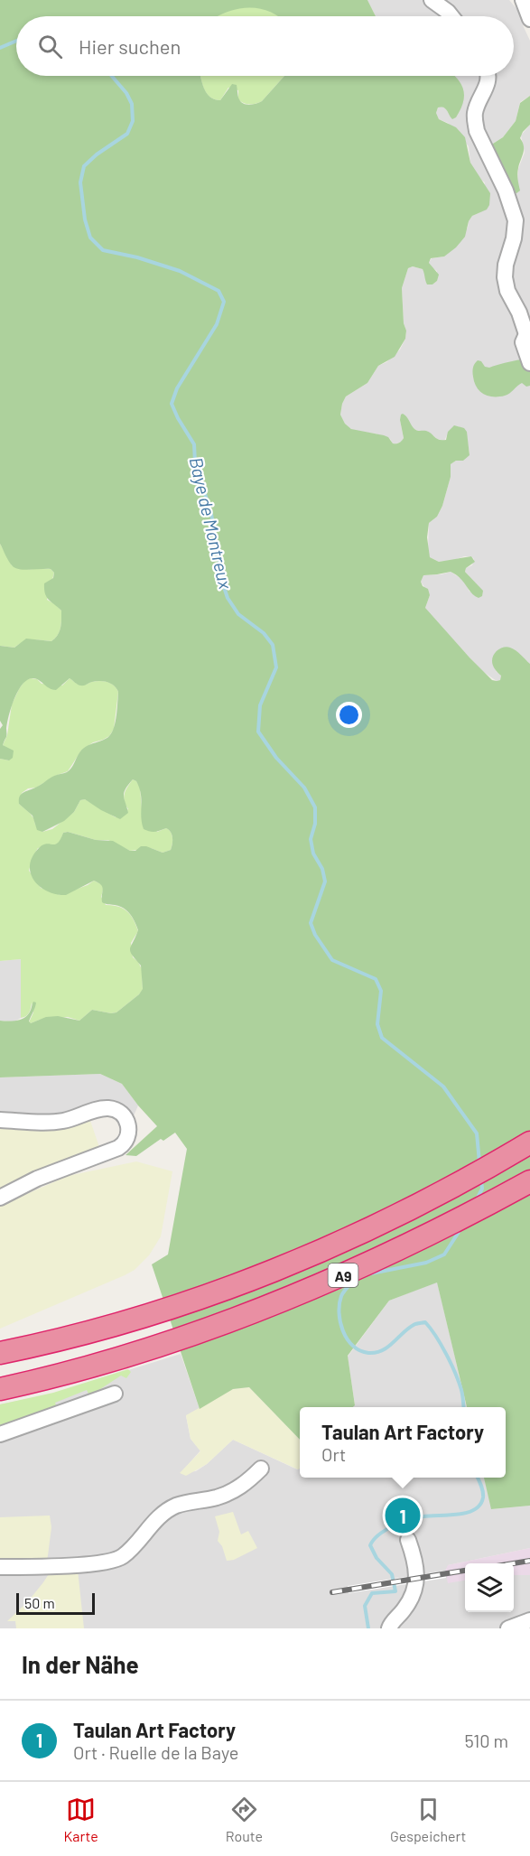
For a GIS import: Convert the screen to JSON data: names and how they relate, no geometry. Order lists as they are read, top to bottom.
{
  "streets": {
    "highway": ["A9"]
  },
  "water": ["Baye de Montreux"],
  "scale_bar": "50 m",
  "page": {
    "search": "Hier suchen",
    "popup": ["Taulan Art Factory", "Ort"],
    "pins": "1",
    "scale": "50 m",
    "heading": "In der Nähe",
    "list": [
      {
        "mark": "1",
        "name": "Taulan Art Factory",
        "note": "Ort · Ruelle de la Baye",
        "value": "510 m"
      }
    ],
    "nav": ["Karte", "Route", "Gespeichert"]
  }
}
